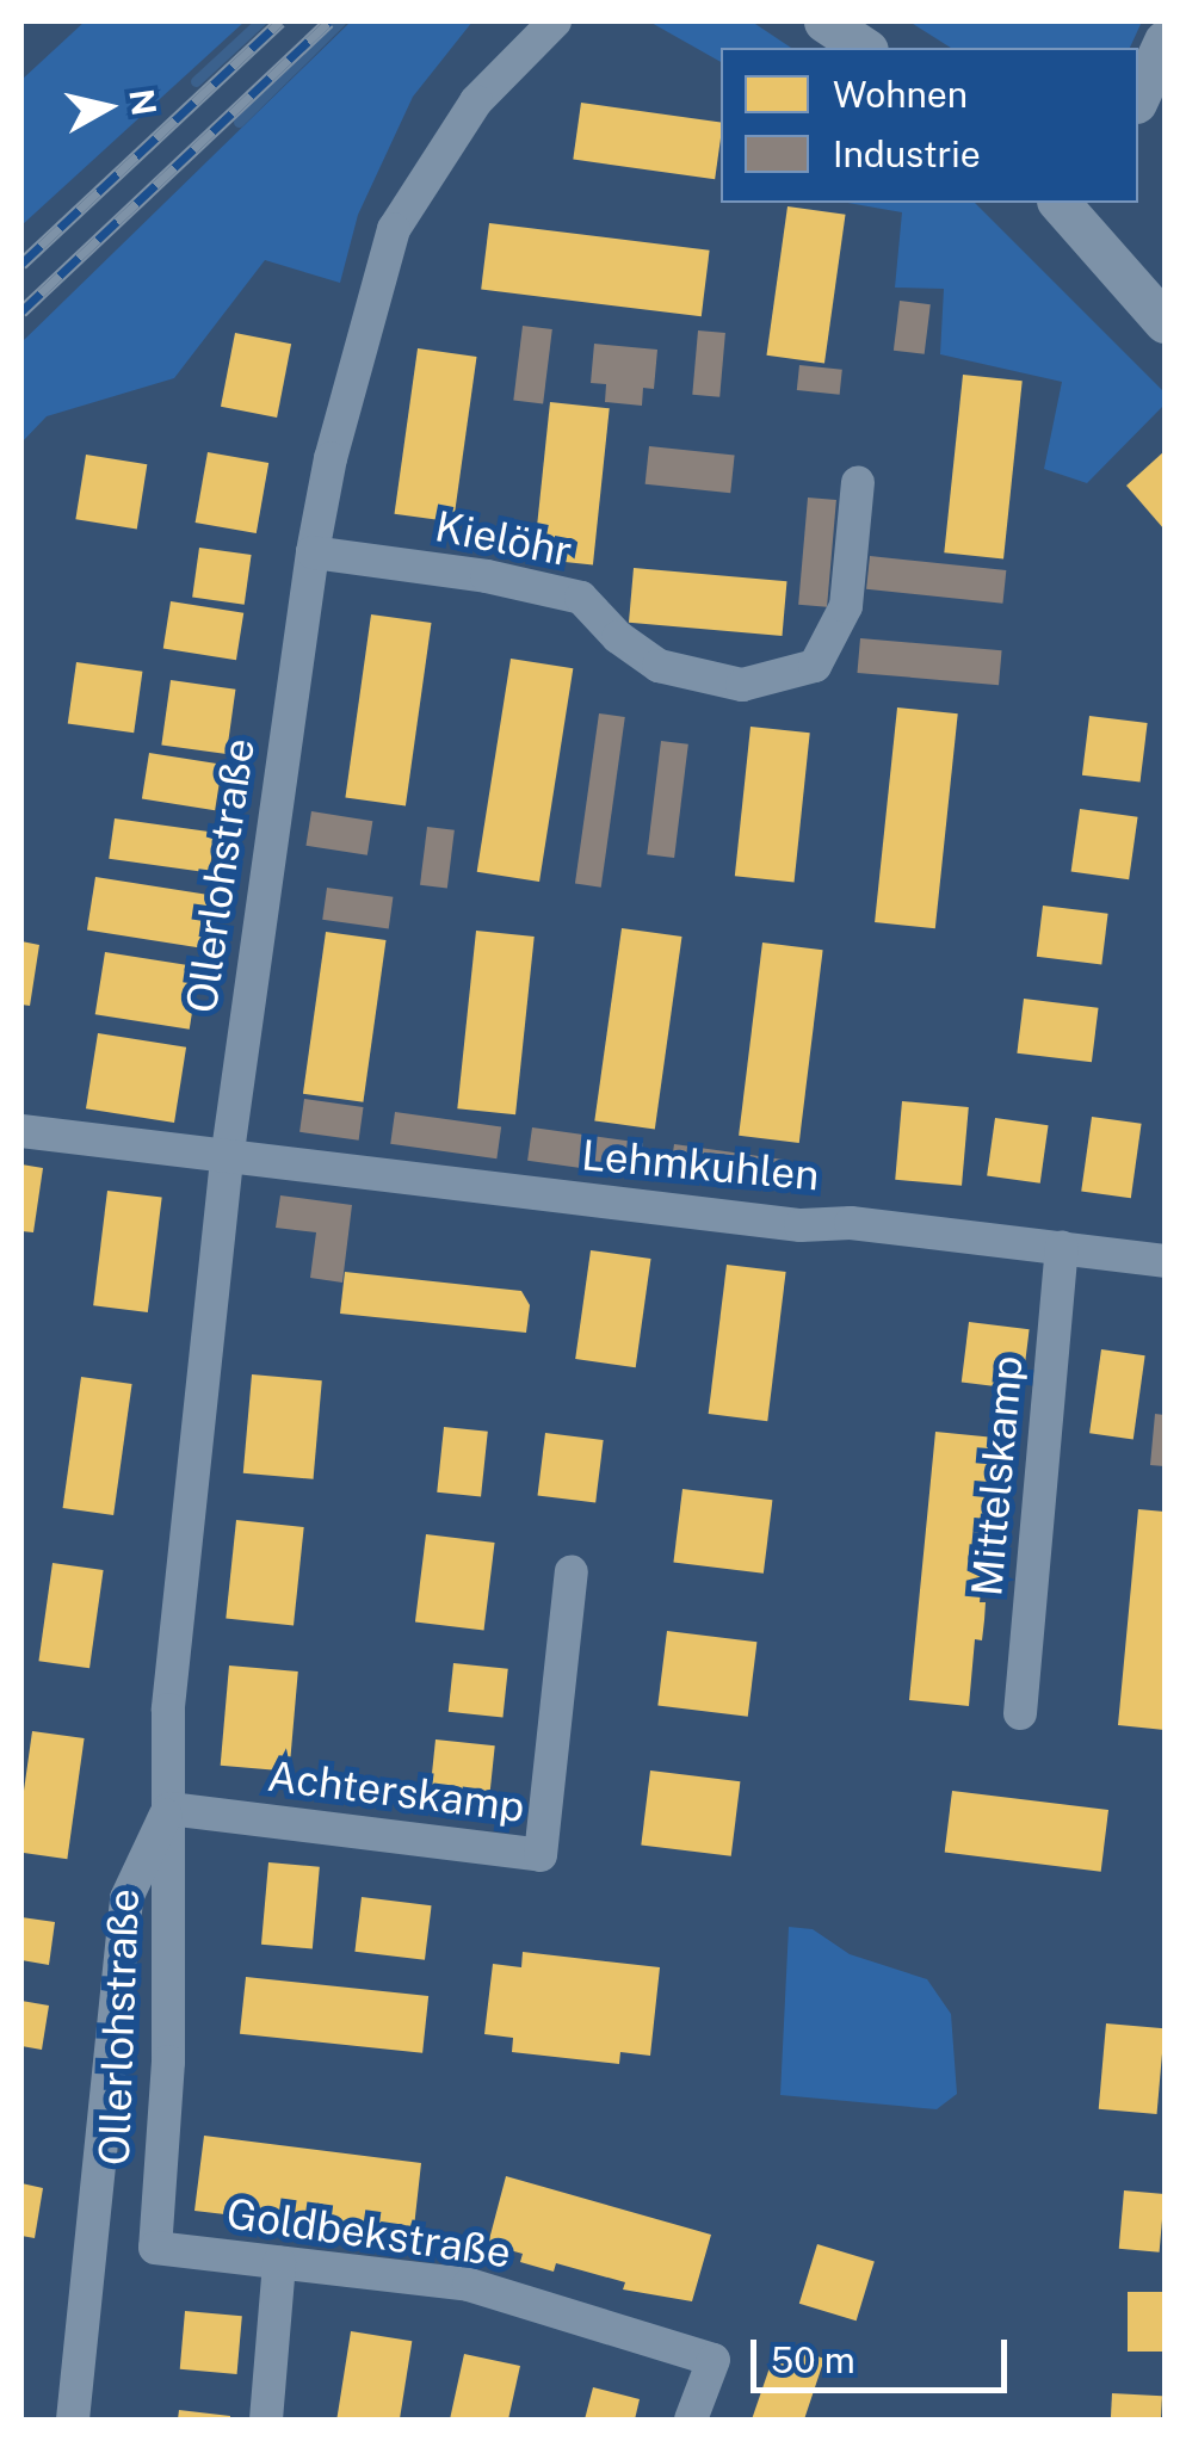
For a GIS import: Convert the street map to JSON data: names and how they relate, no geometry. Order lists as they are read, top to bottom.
{
  "streets": {
    "street": [
      "Kielöhr",
      "Ollerlohstraße",
      "Lehmkuhlen",
      "Mittelskamp",
      "Achterskamp",
      "Goldbekstraße"
    ]
  },
  "crossings": [
    ["Kielöhr", "Ollerlohstraße"],
    ["Ollerlohstraße", "Lehmkuhlen"],
    ["Ollerlohstraße", "Achterskamp"],
    ["Ollerlohstraße", "Goldbekstraße"],
    ["Lehmkuhlen", "Mittelskamp"]
  ],
  "legend": ["Wohnen", "Industrie"],
  "scale_bar": "50 m",
  "north": "right"
}
